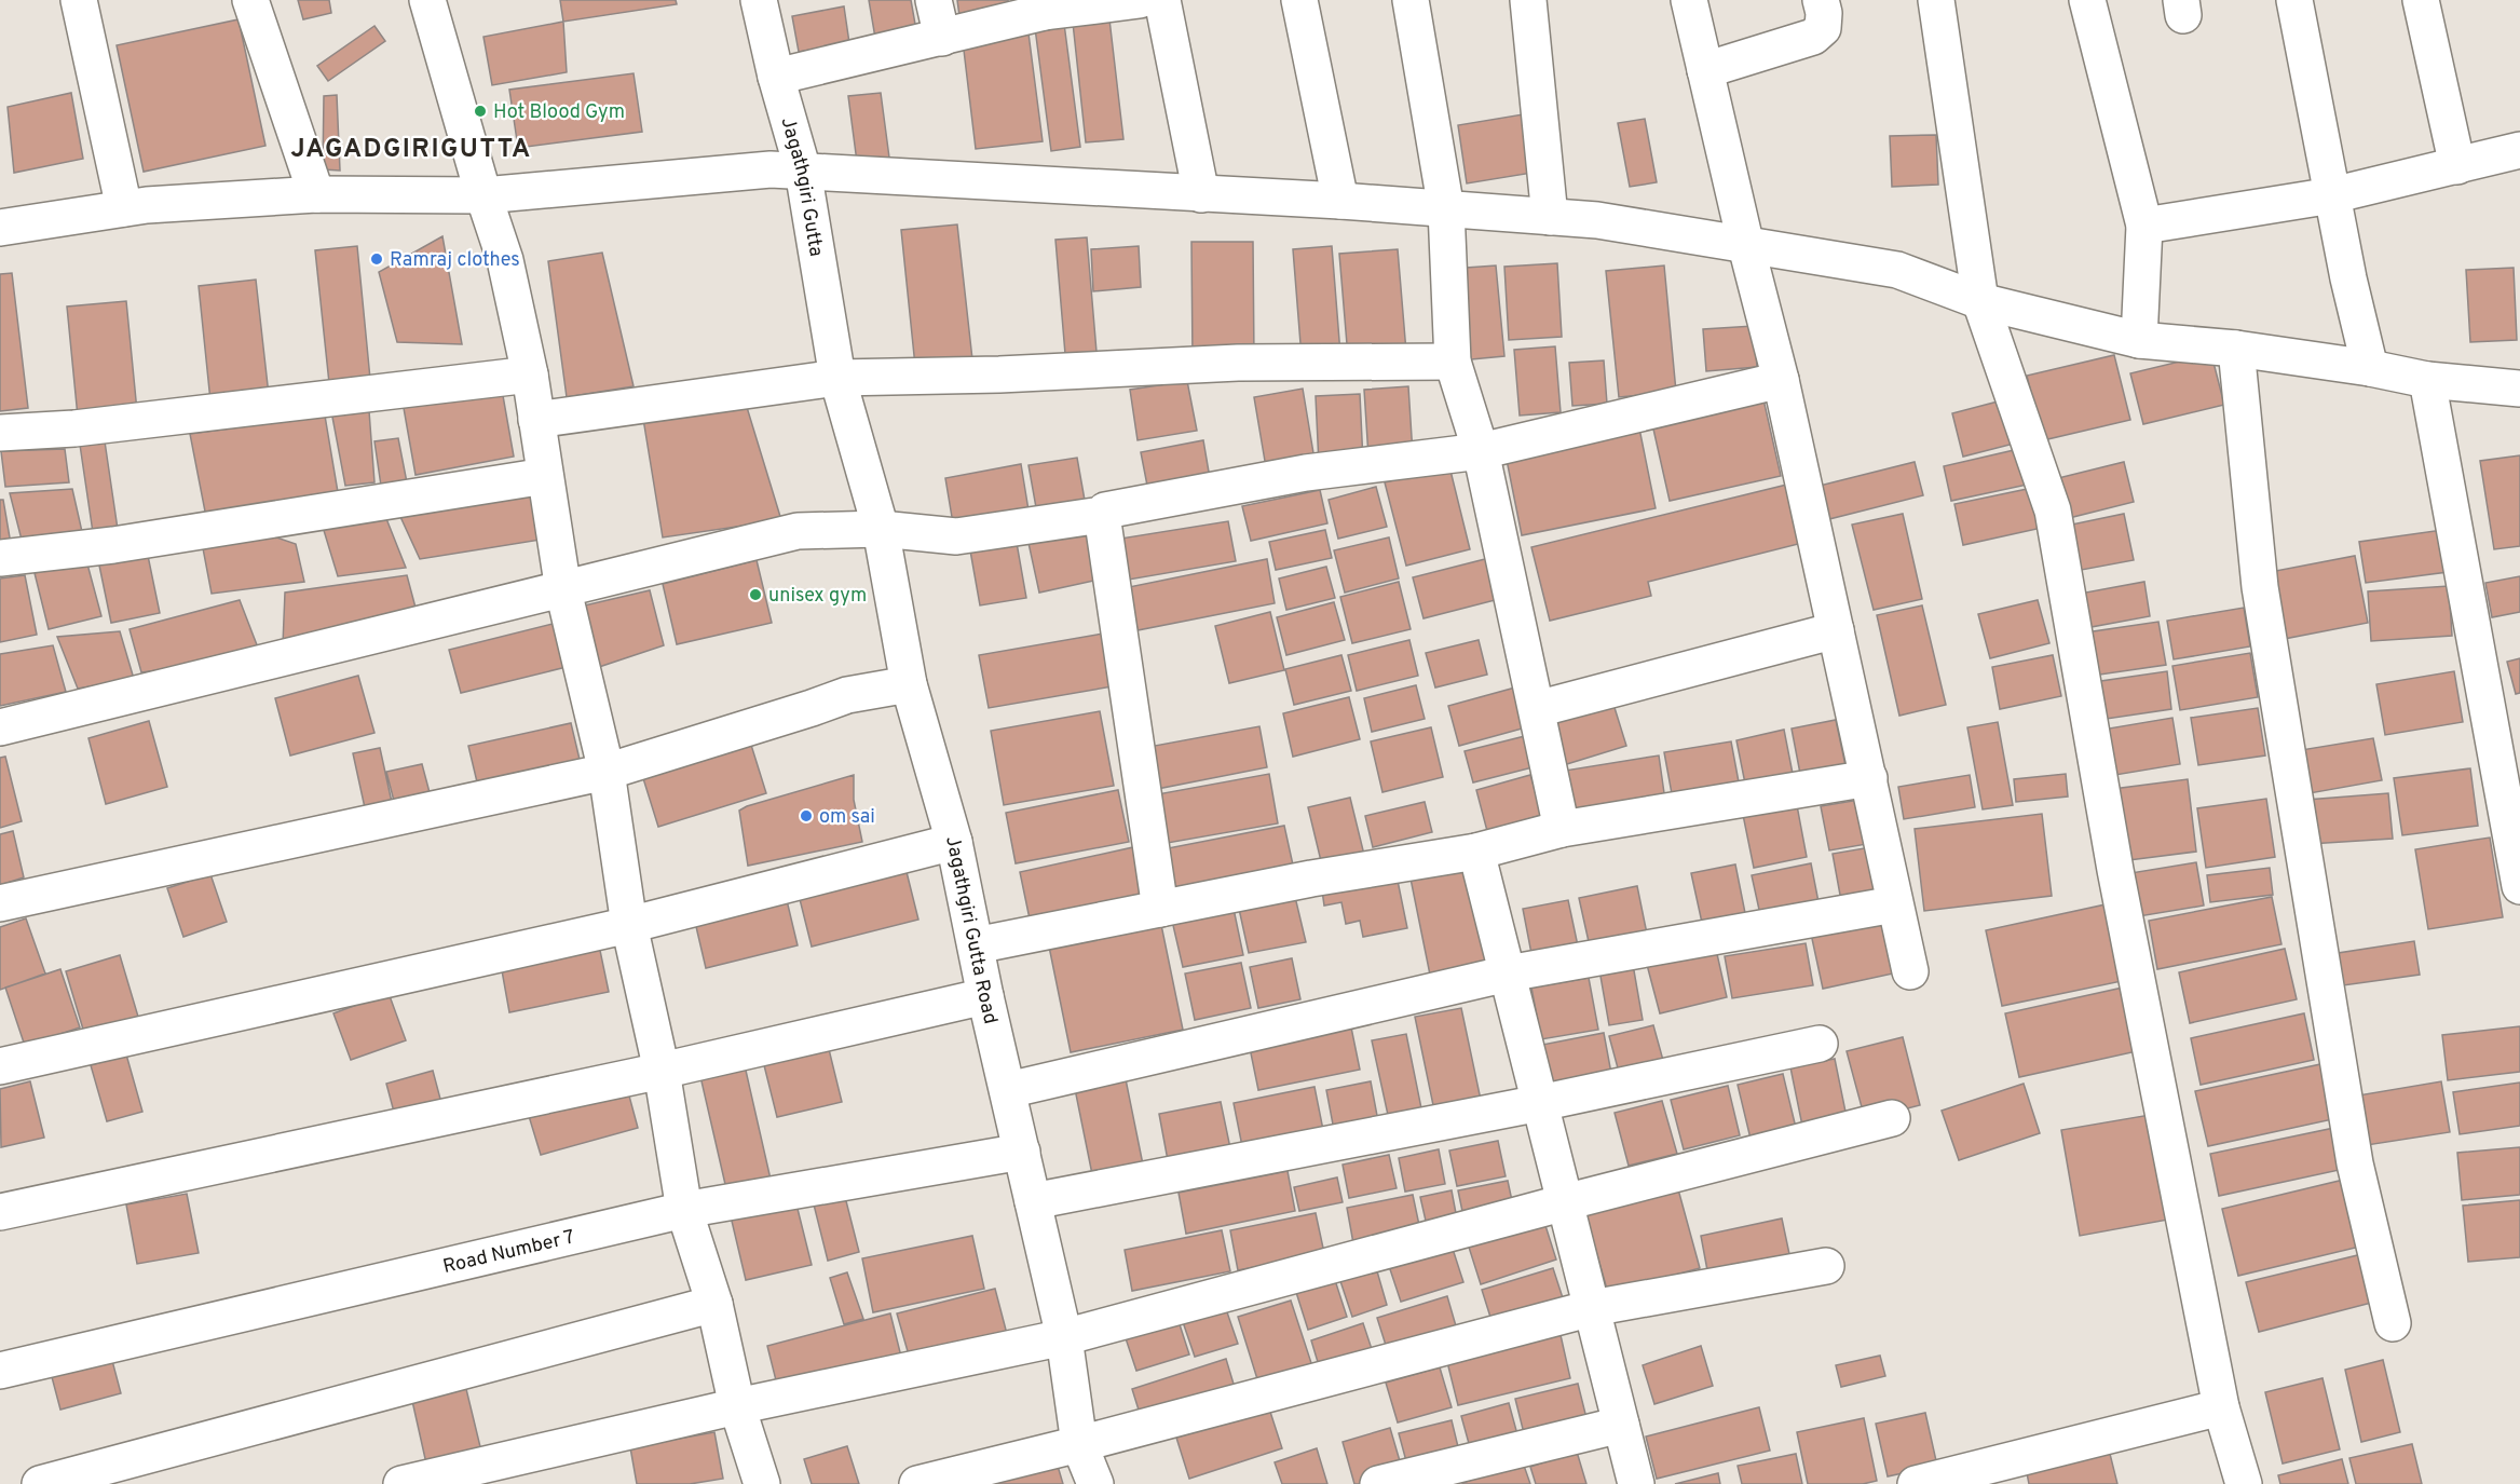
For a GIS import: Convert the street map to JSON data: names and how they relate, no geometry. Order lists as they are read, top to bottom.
{
  "streets": {
    "street": ["Jagathgiri Gutta", "Jagathgiri Gutta Road", "Road Number 7"]
  },
  "crossings": [
    ["Jagathgiri Gutta", "Jagathgiri Gutta Road"],
    ["Jagathgiri Gutta Road", "Road Number 7"]
  ],
  "districts": ["JAGADGIRIGUTTA"],
  "places": [
    "Hot Blood Gym",
    "Ramraj clothes",
    "unisex gym",
    "om sai"
  ]
}
